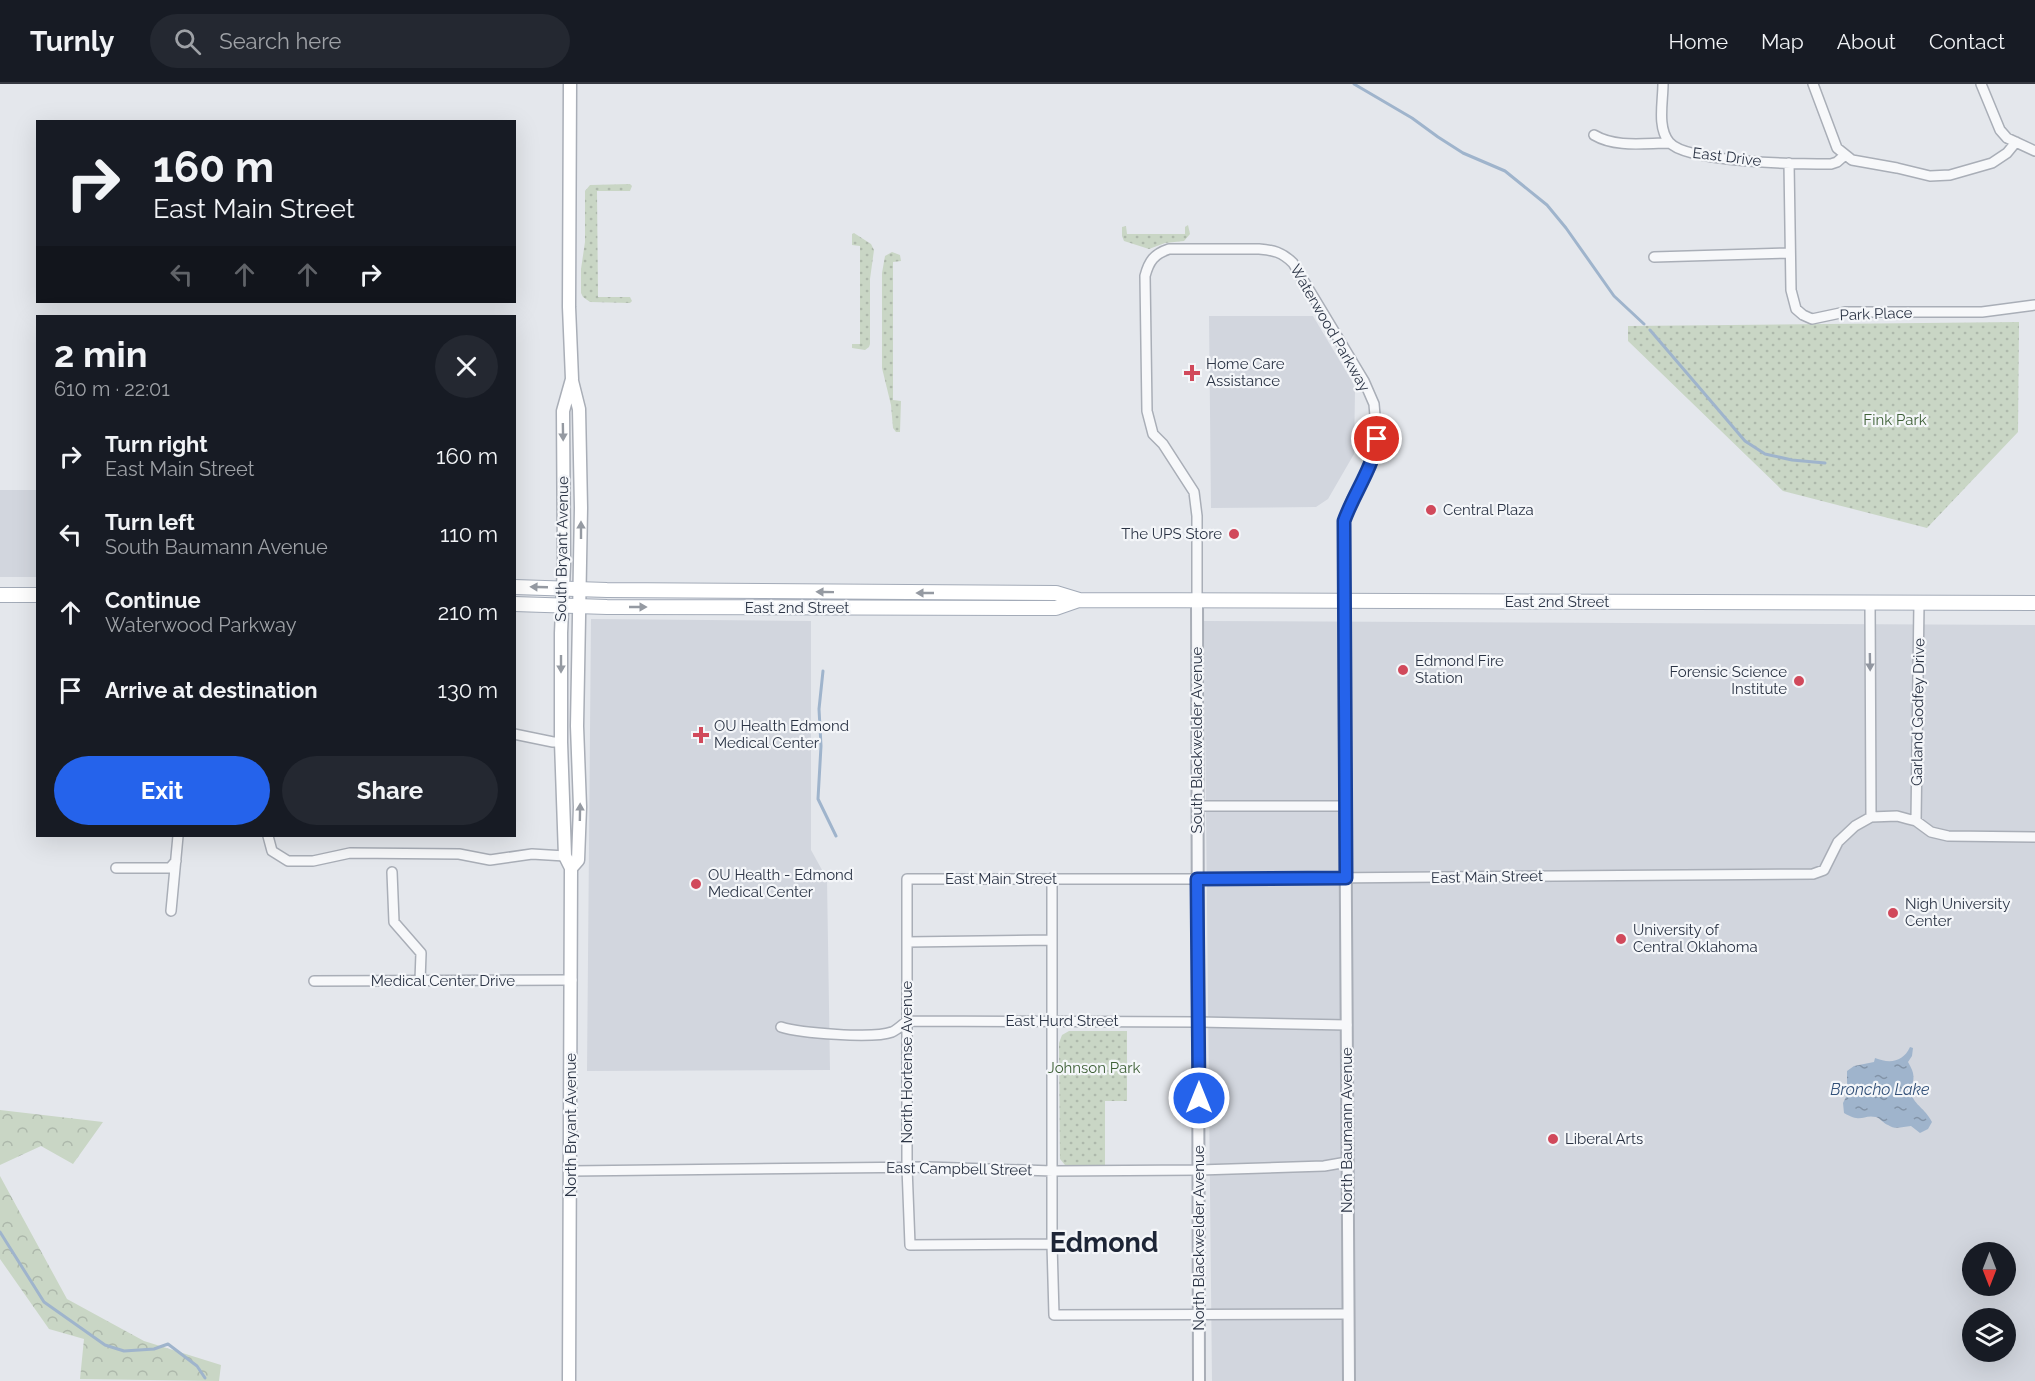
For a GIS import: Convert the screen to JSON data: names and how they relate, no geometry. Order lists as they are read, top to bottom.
{
  "streets": {
    "main road": ["South Bryant Avenue", "East 2nd Street", "North Bryant Avenue"],
    "street": [
      "East Drive",
      "Park Place",
      "Waterwood Parkway",
      "Garland Godfey Drive",
      "South Blackwelder Avenue",
      "East Main Street",
      "Medical Center Drive",
      "East Hurd Street",
      "North Hortense Avenue",
      "North Baumann Avenue",
      "East Campbell Street",
      "North Blackwelder Avenue"
    ]
  },
  "crossings": [
    ["East Drive", "Park Place"],
    ["Waterwood Parkway", "East 2nd Street"],
    ["Waterwood Parkway", "South Blackwelder Avenue"],
    ["Waterwood Parkway", "North Baumann Avenue"],
    ["South Bryant Avenue", "East 2nd Street"],
    ["South Bryant Avenue", "North Bryant Avenue"],
    ["East 2nd Street", "Garland Godfey Drive"],
    ["East 2nd Street", "South Blackwelder Avenue"],
    ["East 2nd Street", "North Baumann Avenue"],
    ["South Blackwelder Avenue", "East Main Street"],
    ["South Blackwelder Avenue", "North Blackwelder Avenue"],
    ["East Main Street", "North Hortense Avenue"],
    ["East Main Street", "North Baumann Avenue"],
    ["East Main Street", "North Blackwelder Avenue"],
    ["Medical Center Drive", "North Bryant Avenue"],
    ["East Hurd Street", "North Hortense Avenue"],
    ["East Hurd Street", "North Baumann Avenue"],
    ["East Hurd Street", "North Blackwelder Avenue"],
    ["North Hortense Avenue", "East Campbell Street"],
    ["North Bryant Avenue", "East Campbell Street"],
    ["North Baumann Avenue", "East Campbell Street"],
    ["East Campbell Street", "North Blackwelder Avenue"]
  ],
  "districts": ["Edmond"],
  "water": ["Broncho Lake"],
  "parks": ["Fink Park", "Johnson Park"],
  "places": {
    "health": ["Home Care Assistance", "OU Health Edmond Medical Center"],
    "other": [
      "Central Plaza",
      "The UPS Store",
      "Edmond Fire Station",
      "Forensic Science Institute",
      "OU Health - Edmond Medical Center",
      "Nigh University Center",
      "University of Central Oklahoma",
      "Liberal Arts"
    ]
  },
  "north": "bottom",
  "page": {
    "header": "Turnly",
    "search": "Search here",
    "nav": [
      "Home",
      "Map",
      "About",
      "Contact"
    ],
    "turn": ["160 m", "East Main Street"],
    "heading": ["2 min", "610 m · 22:01"],
    "list": [
      {
        "name": "Turn right",
        "note": "East Main Street",
        "value": "160 m"
      },
      {
        "name": "Turn left",
        "note": "South Baumann Avenue",
        "value": "110 m"
      },
      {
        "name": "Continue",
        "note": "Waterwood Parkway",
        "value": "210 m"
      },
      {
        "name": "Arrive at destination",
        "value": "130 m"
      }
    ],
    "buttons": ["Exit", "Share"]
  }
}
